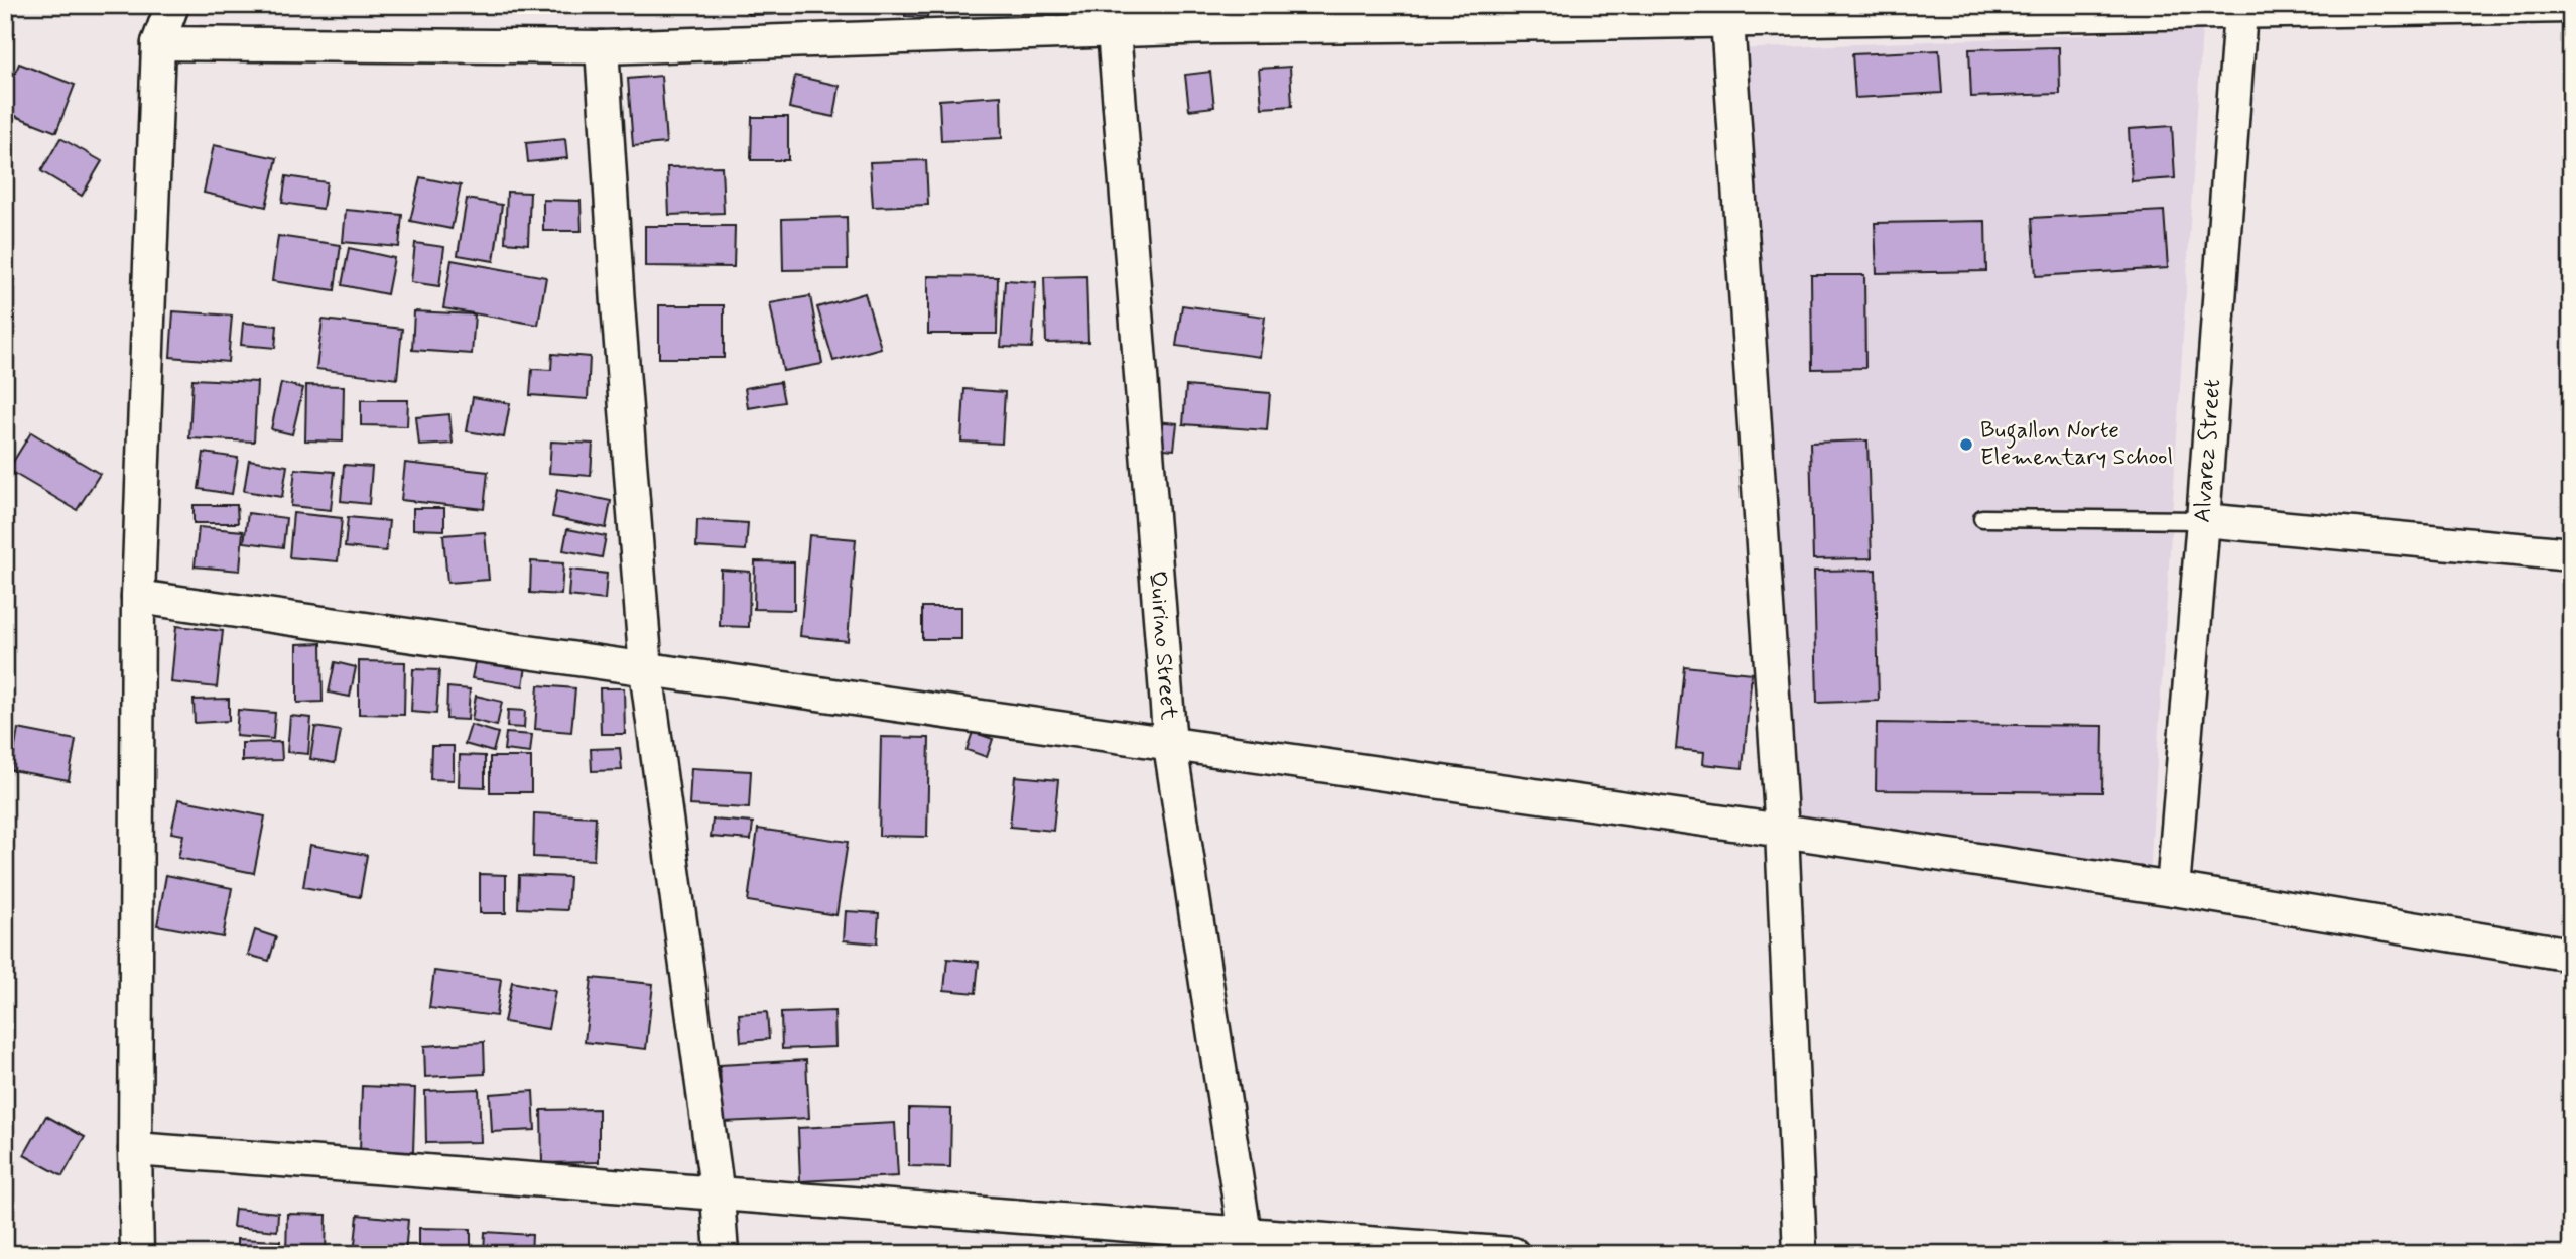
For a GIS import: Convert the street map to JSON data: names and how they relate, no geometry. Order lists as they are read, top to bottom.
{
  "streets": {
    "street": ["Alvarez Street", "Quirino Street"]
  },
  "places": ["Bugallon Norte Elementary School"]
}
